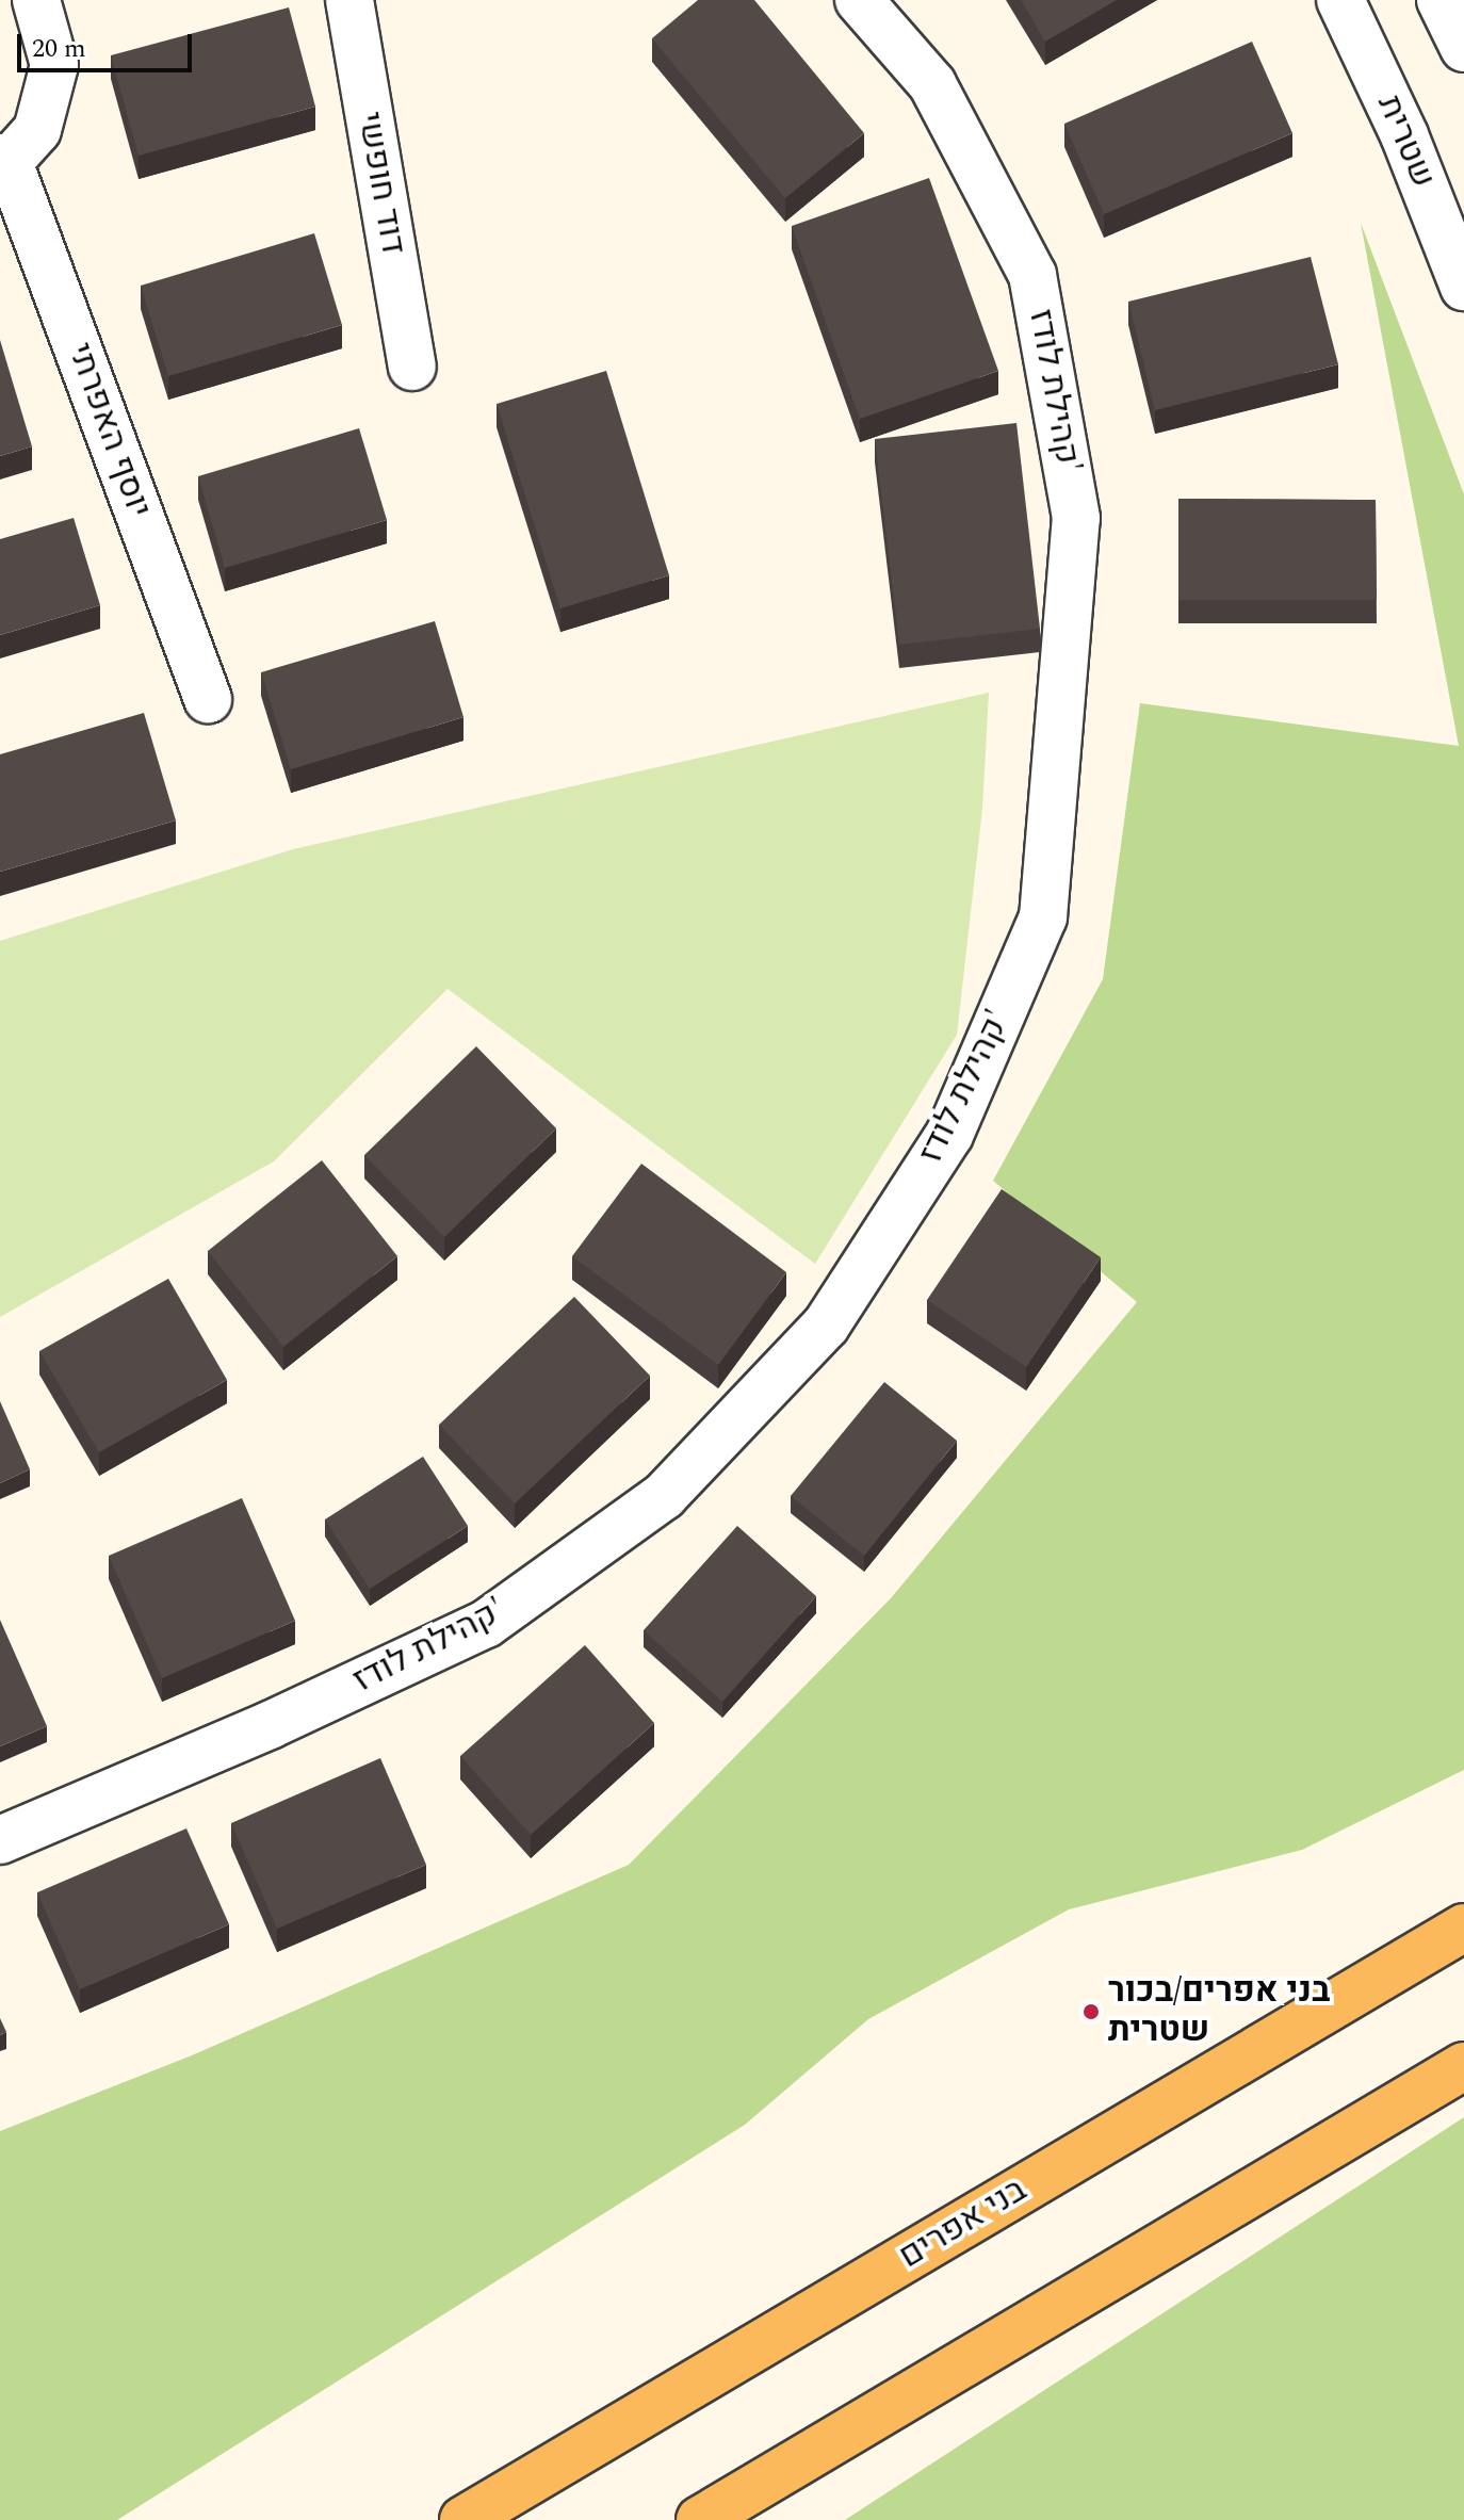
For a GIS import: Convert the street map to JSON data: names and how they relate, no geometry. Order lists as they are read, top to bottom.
{
  "streets": {
    "main road": ["בני אפרים"],
    "street": [
      "שטרית",
      "דוד חופשי",
      "קהילת לודז'",
      "יוסף האפרתי"
    ]
  },
  "places": ["בני אפרים/בכור שטרית"],
  "scale_bar": "20 m"
}
